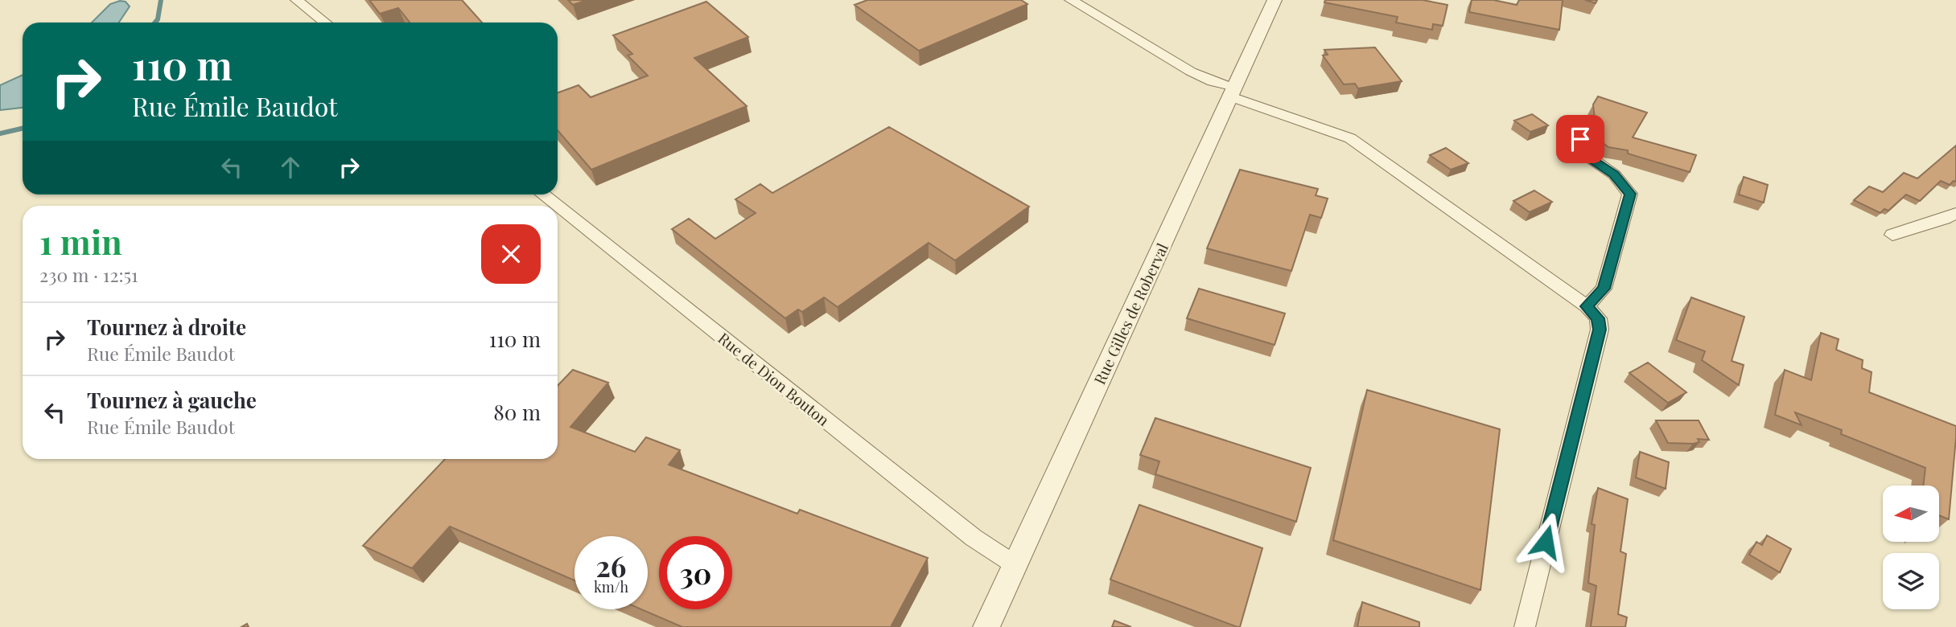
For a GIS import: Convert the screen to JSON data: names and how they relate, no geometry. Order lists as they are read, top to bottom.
{
  "streets": {
    "street": ["Rue Gilles de Roberval", "Rue de Dion Bouton"]
  },
  "crossings": [
    ["Rue Gilles de Roberval", "Rue de Dion Bouton"]
  ],
  "north": "left",
  "page": {
    "turn": ["110 m", "Rue Émile Baudot"],
    "heading": ["1 min", "230 m · 12:51"],
    "list": [
      {
        "name": "Tournez à droite",
        "note": "Rue Émile Baudot",
        "value": "110 m"
      },
      {
        "name": "Tournez à gauche",
        "note": "Rue Émile Baudot",
        "value": "80 m"
      }
    ],
    "speed": "26 km/h",
    "limit": "30"
  }
}
